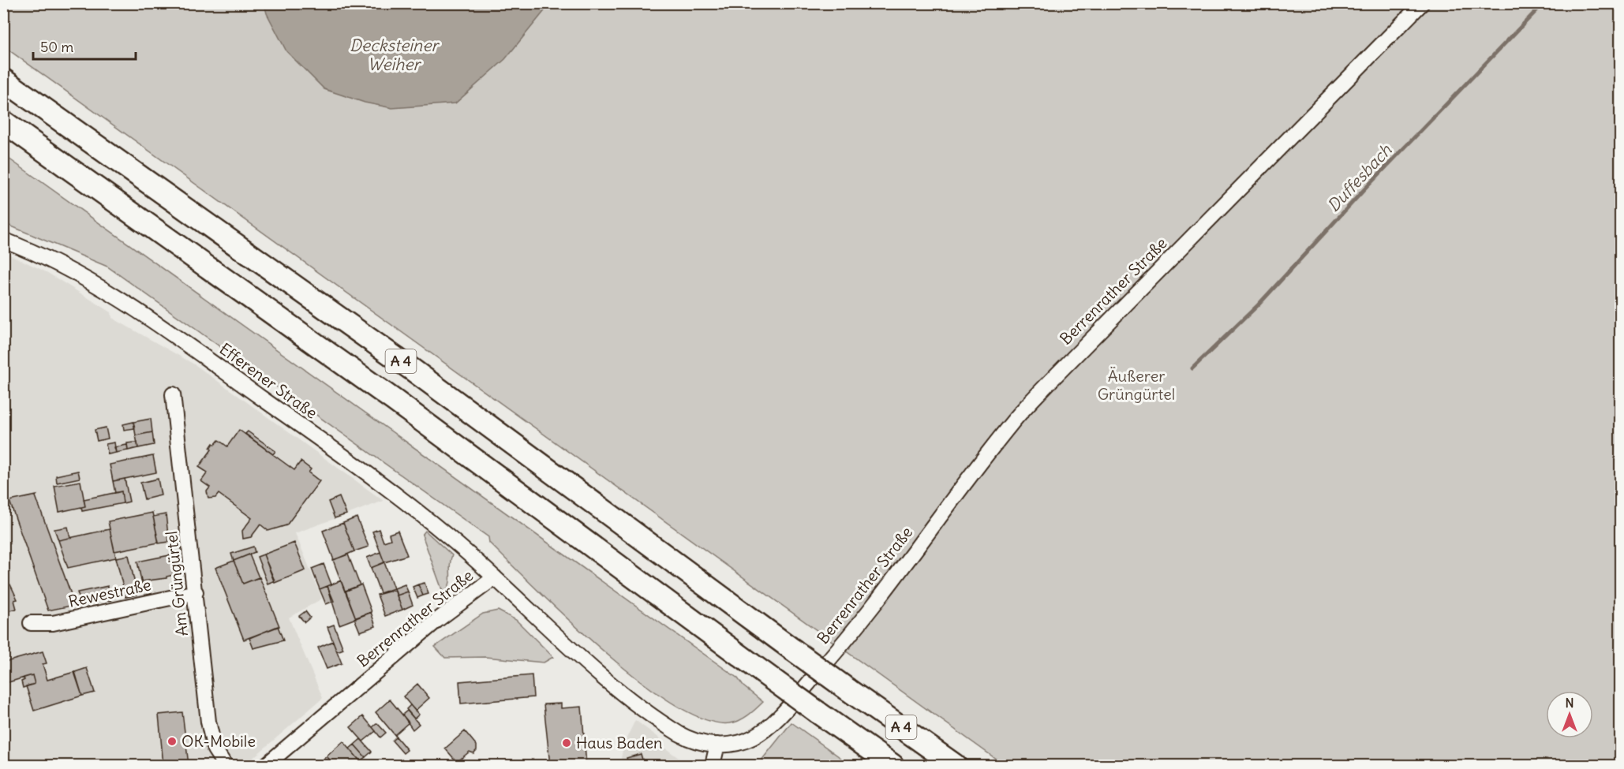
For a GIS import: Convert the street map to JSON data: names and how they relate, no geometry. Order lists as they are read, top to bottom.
{
  "streets": {
    "highway": ["A 4"],
    "street": [
      "Berrenrather Straße",
      "Efferener Straße",
      "Am Grüngürtel",
      "Rewestraße"
    ]
  },
  "crossings": [
    ["Berrenrather Straße", "Efferener Straße"],
    ["Am Grüngürtel", "Rewestraße"]
  ],
  "water": ["Decksteiner Weiher", "Duffesbach"],
  "parks": ["Äußerer Grüngürtel"],
  "places": ["OK-Mobile", "Haus Baden"],
  "scale_bar": "50 m",
  "north": "top"
}
